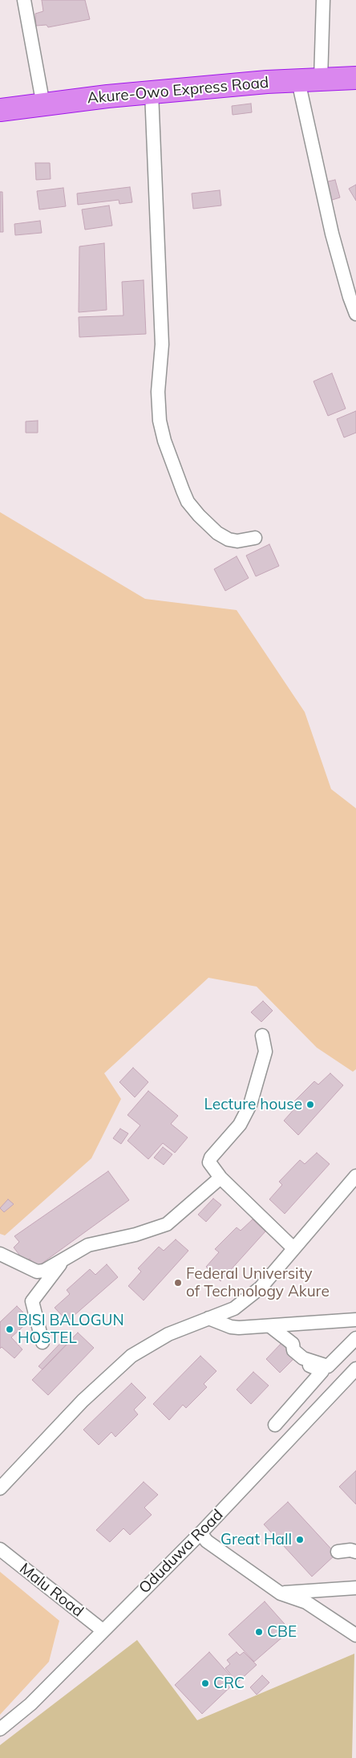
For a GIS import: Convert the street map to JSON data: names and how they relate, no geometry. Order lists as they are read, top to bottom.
{
  "streets": {
    "highway": ["Akure-Owo Express Road"],
    "street": ["Oduduwa Road", "Malu Road"]
  },
  "crossings": [
    ["Oduduwa Road", "Malu Road"]
  ],
  "places": [
    "Lecture house",
    "Federal University of Technology Akure",
    "BISI BALOGUN HOSTEL",
    "Great Hall",
    "CBE",
    "CRC"
  ]
}
